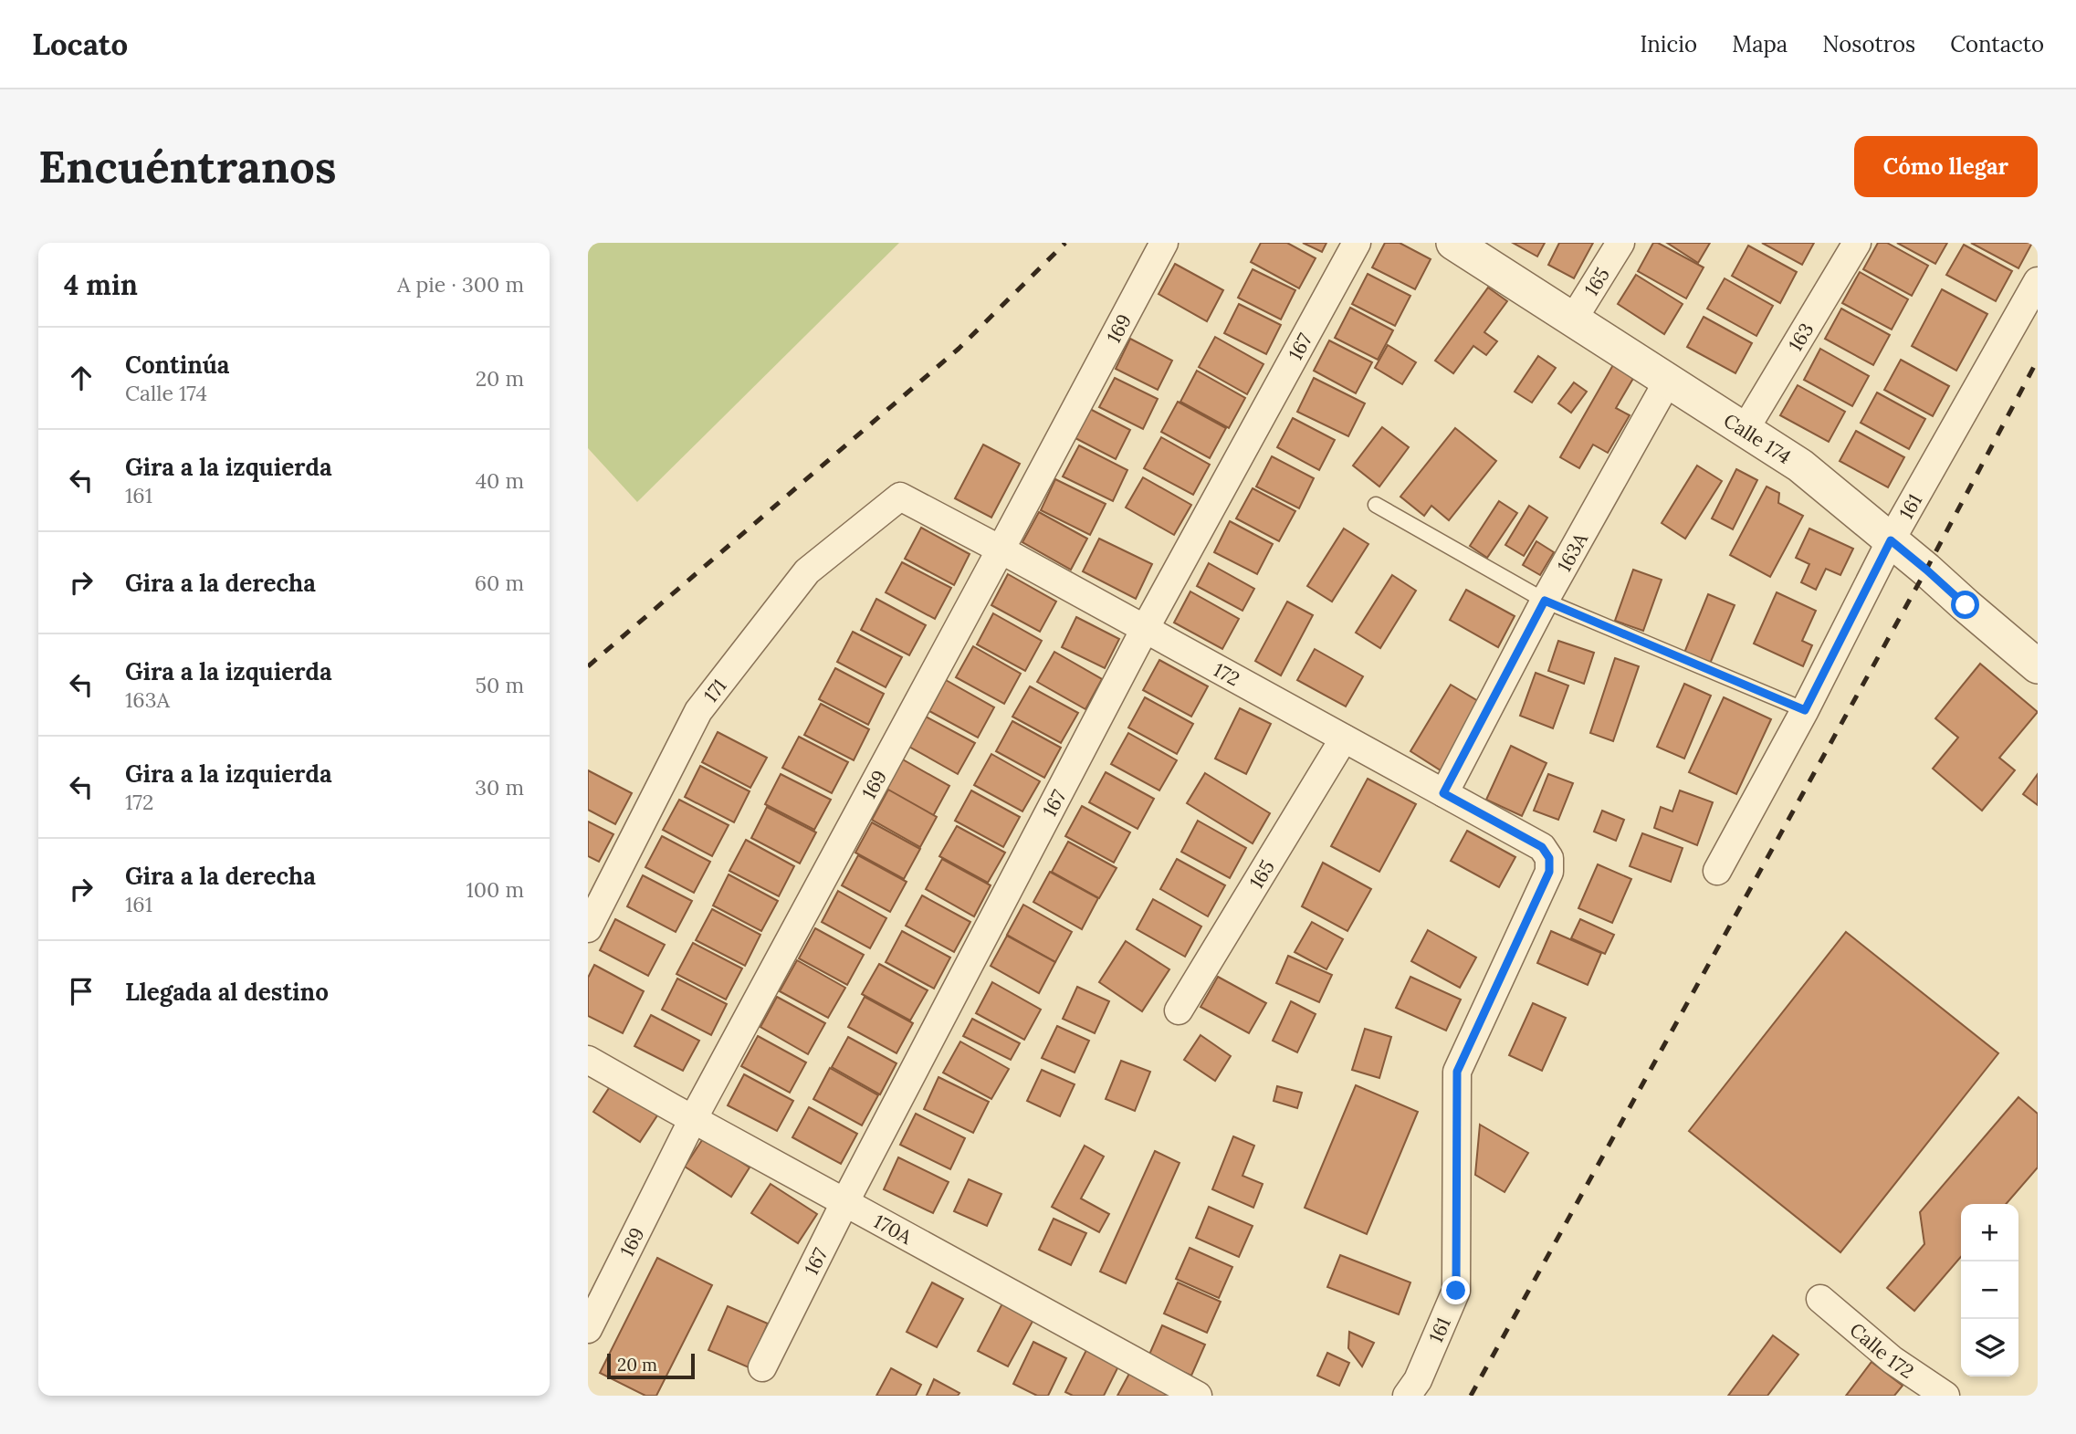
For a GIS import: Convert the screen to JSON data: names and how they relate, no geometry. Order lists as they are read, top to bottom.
{
  "streets": {
    "street": [
      "165",
      "169",
      "163",
      "167",
      "Calle 174",
      "161",
      "163A",
      "172",
      "171",
      "170A",
      "Calle 172"
    ]
  },
  "crossings": [
    ["165", "Calle 174"],
    ["165", "172"],
    ["169", "172"],
    ["169", "170A"],
    ["163", "Calle 174"],
    ["167", "172"],
    ["167", "170A"],
    ["Calle 174", "161"],
    ["Calle 174", "163A"],
    ["161", "172"],
    ["163A", "172"],
    ["172", "171"]
  ],
  "scale_bar": "20 m",
  "page": {
    "header": "Locato",
    "nav": [
      "Inicio",
      "Mapa",
      "Nosotros",
      "Contacto"
    ],
    "buttons": "Cómo llegar",
    "title": "Encuéntranos",
    "heading": ["4 min", "A pie · 300 m"],
    "list": [
      ["Continúa", "Calle 174", "20 m"],
      ["Gira a la izquierda", "161", "40 m"],
      ["Gira a la derecha", "60 m"],
      ["Gira a la izquierda", "163A", "50 m"],
      ["Gira a la izquierda", "172", "30 m"],
      ["Gira a la derecha", "161", "100 m"],
      "Llegada al destino"
    ],
    "map_buttons": ["+", "−"],
    "scale": "20 m"
  }
}
